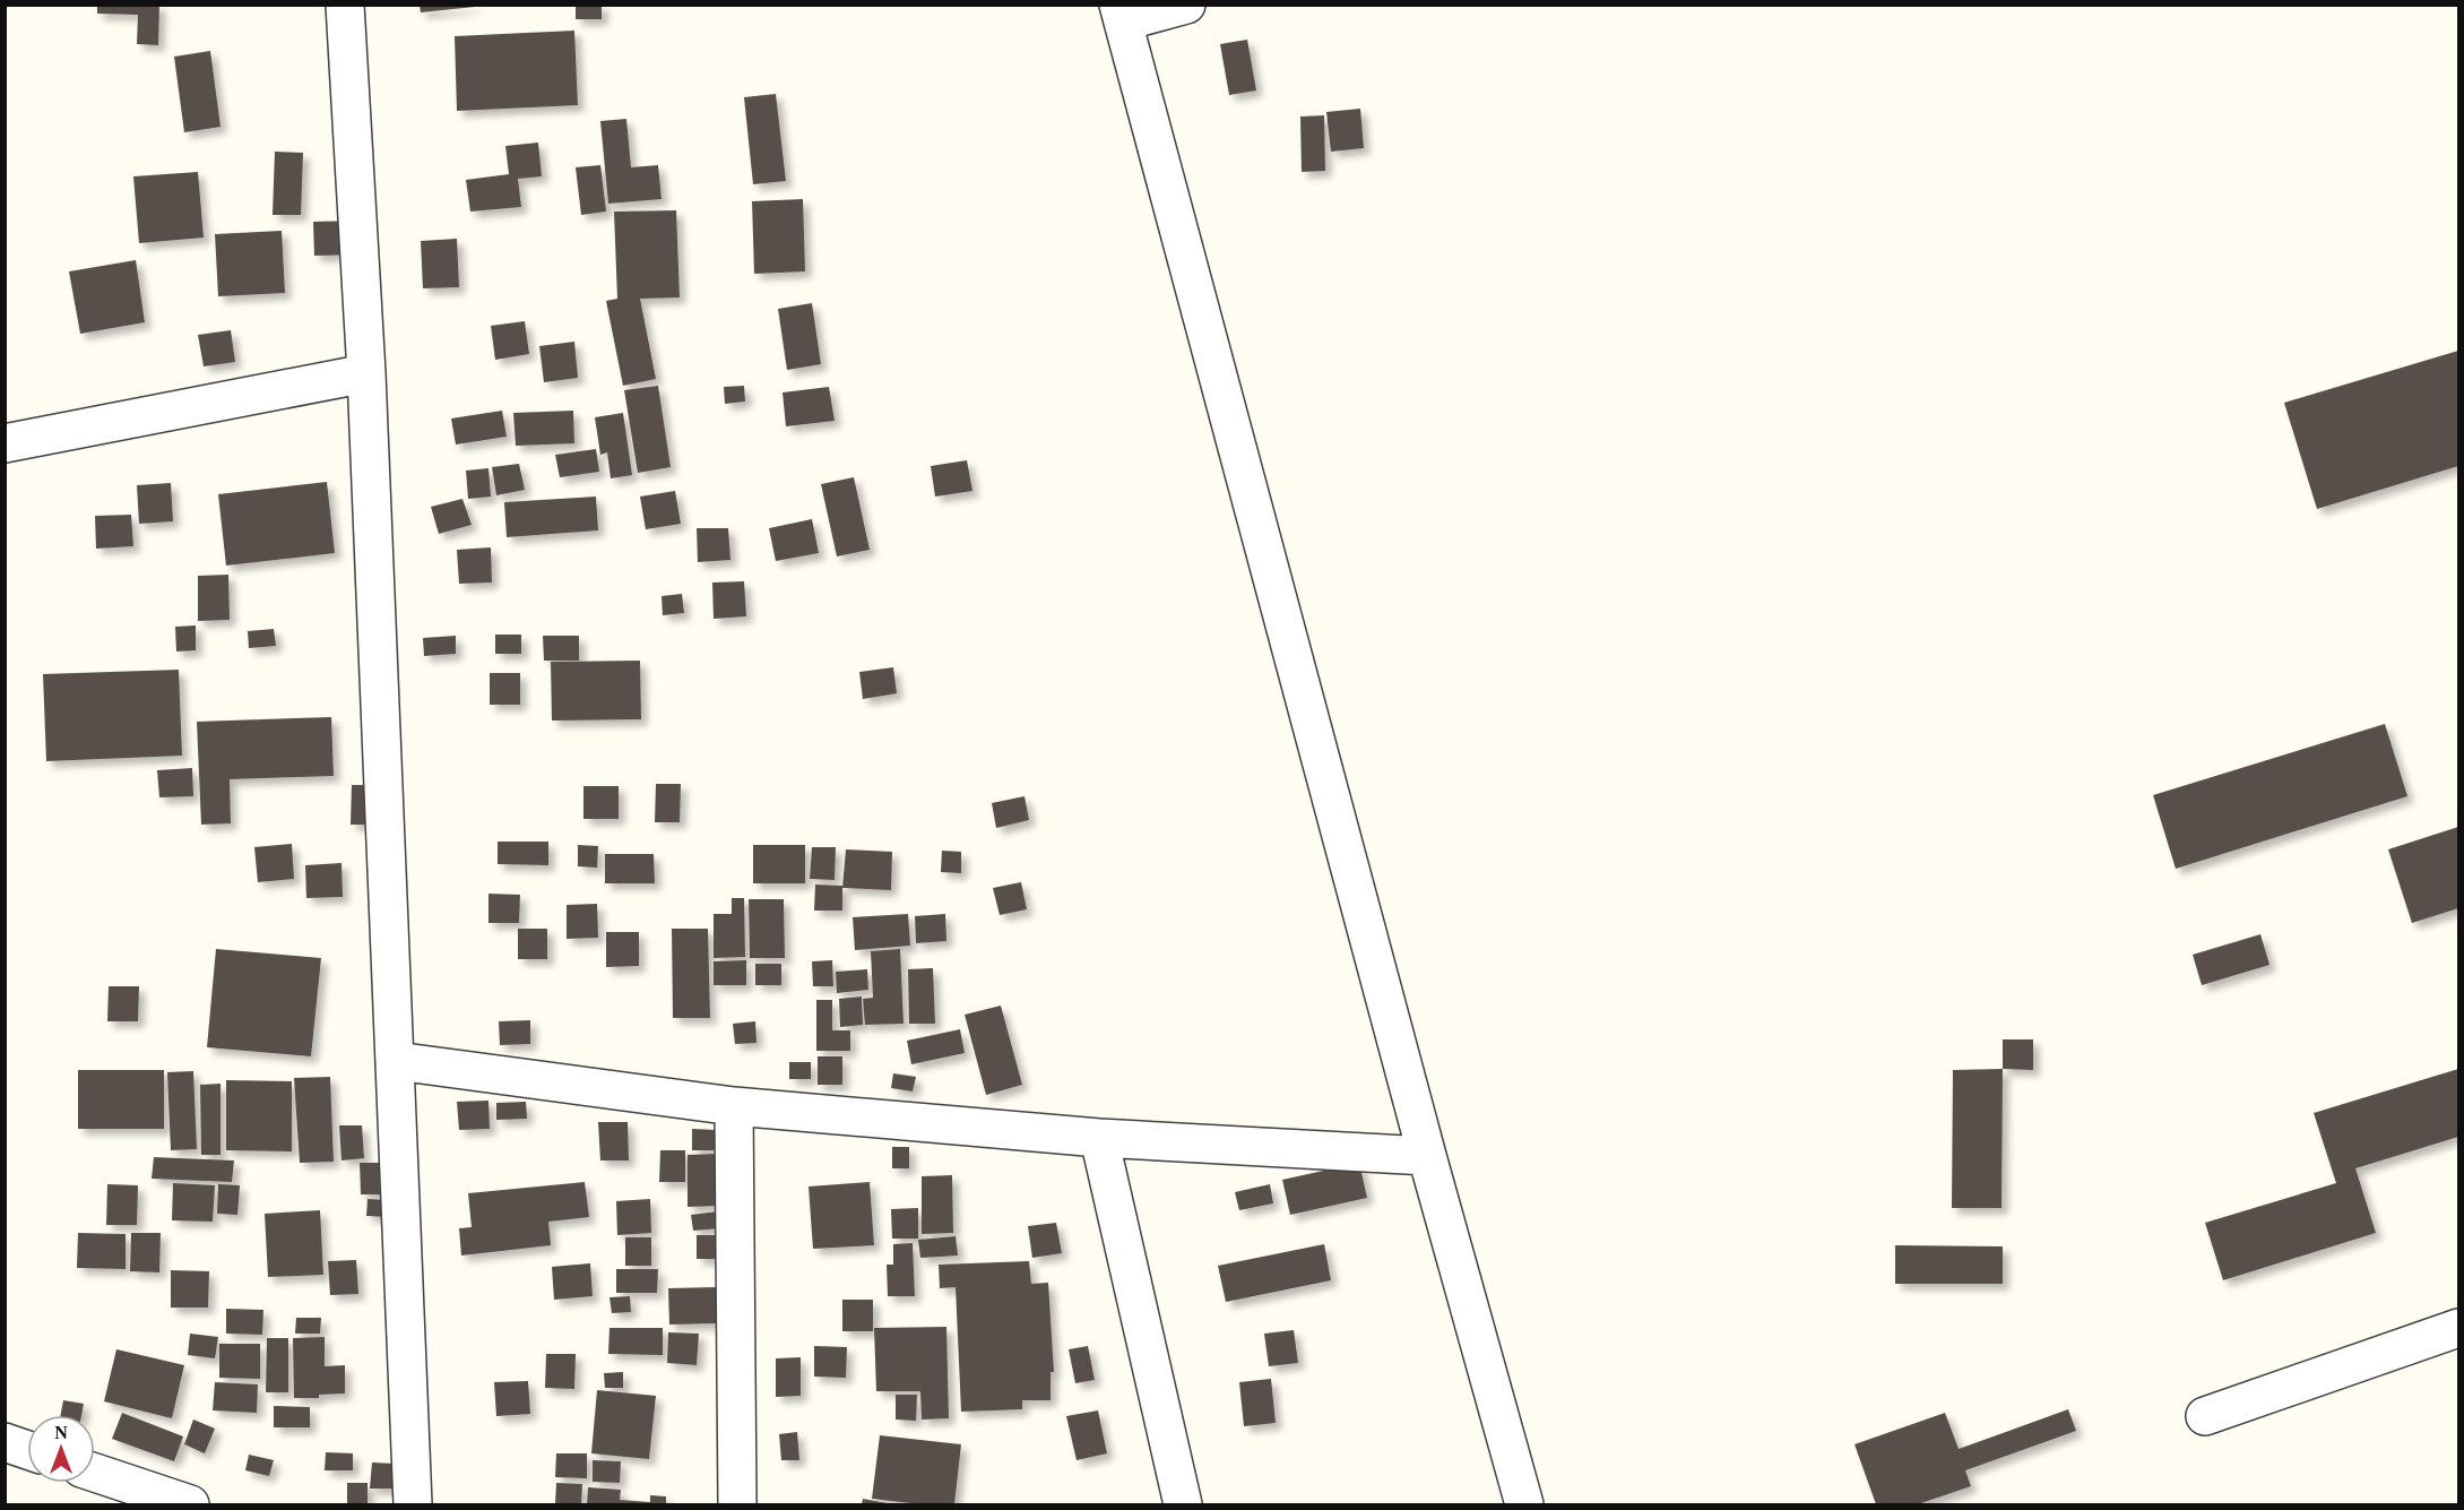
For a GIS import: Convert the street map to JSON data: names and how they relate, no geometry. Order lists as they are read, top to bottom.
{
  "north": "top"
}
